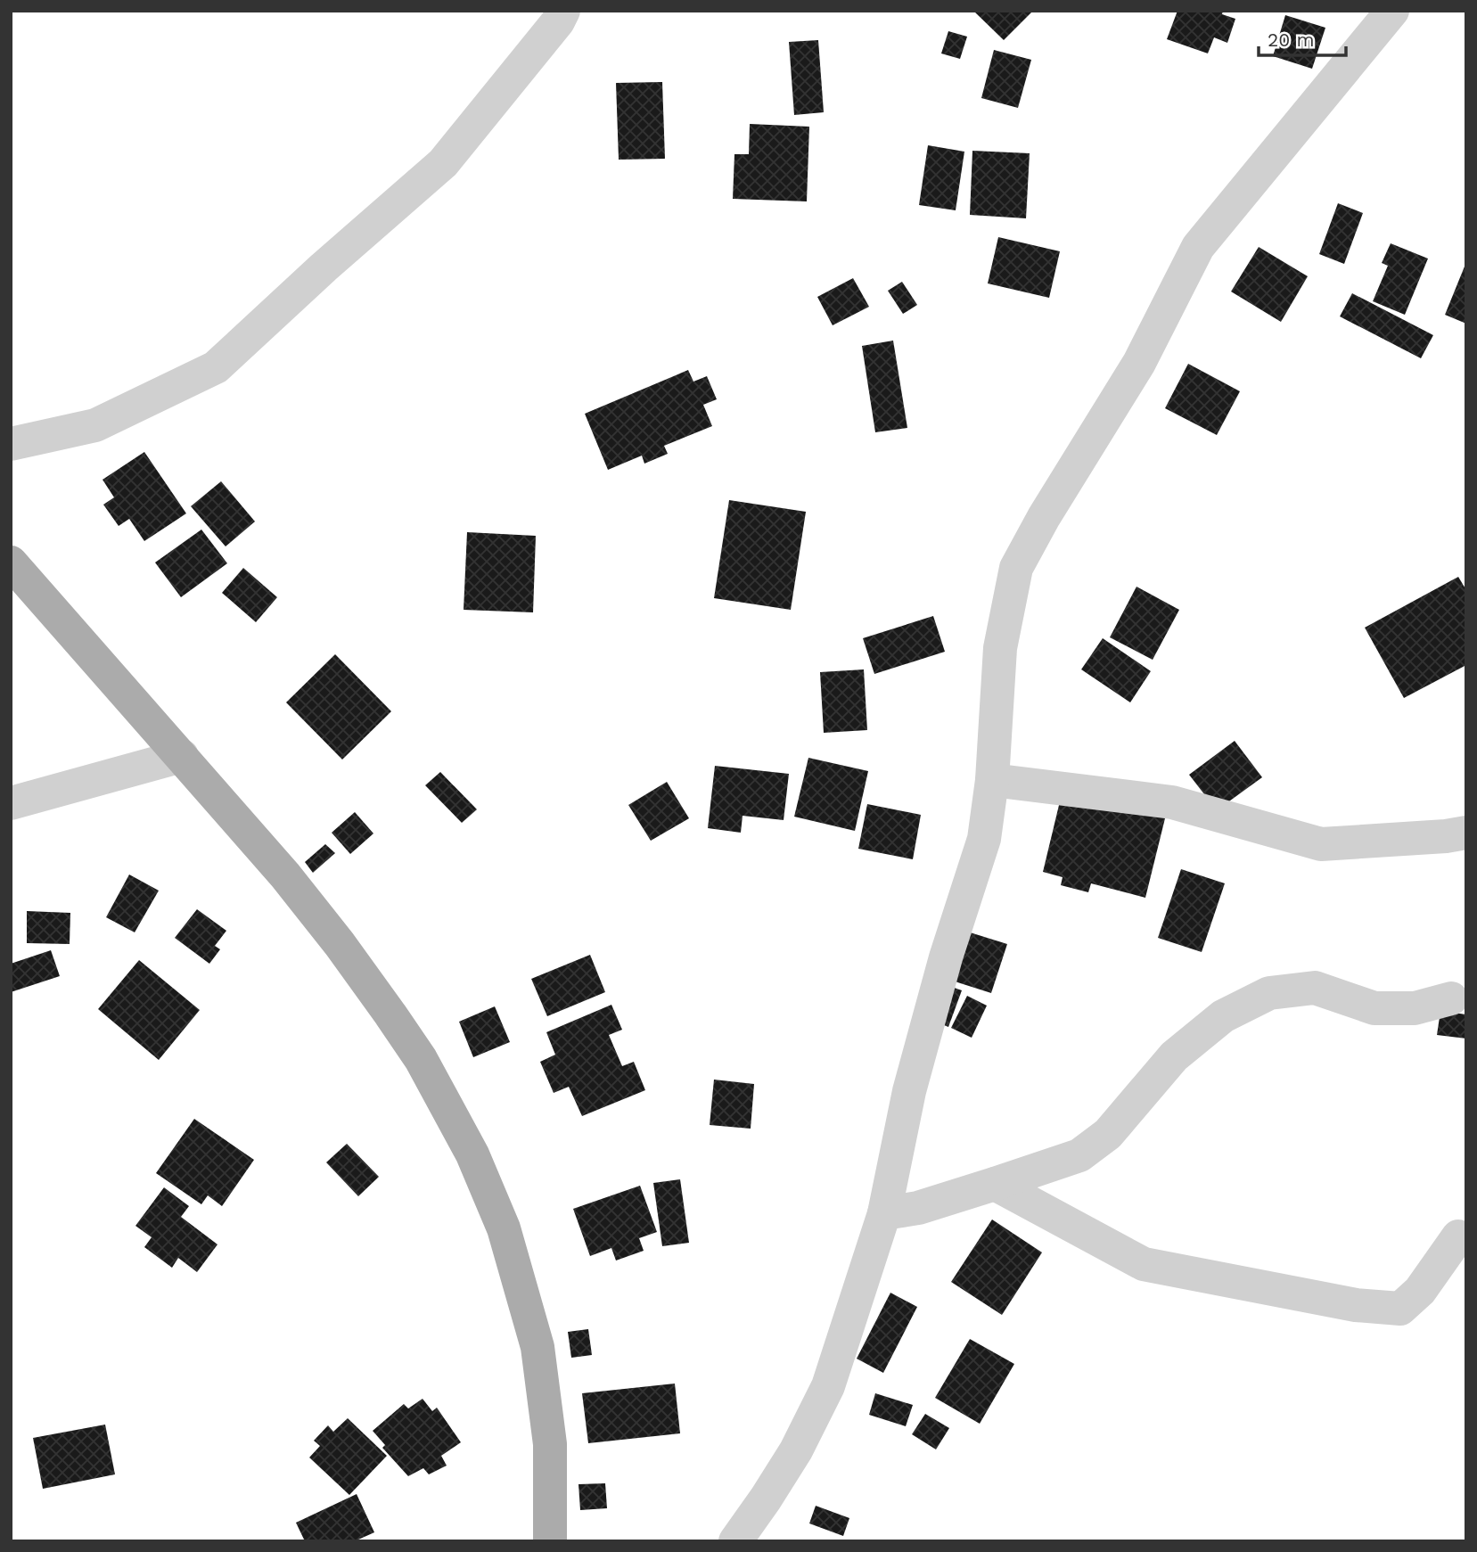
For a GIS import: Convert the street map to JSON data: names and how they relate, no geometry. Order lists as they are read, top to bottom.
{
  "scale_bar": "20 m"
}
